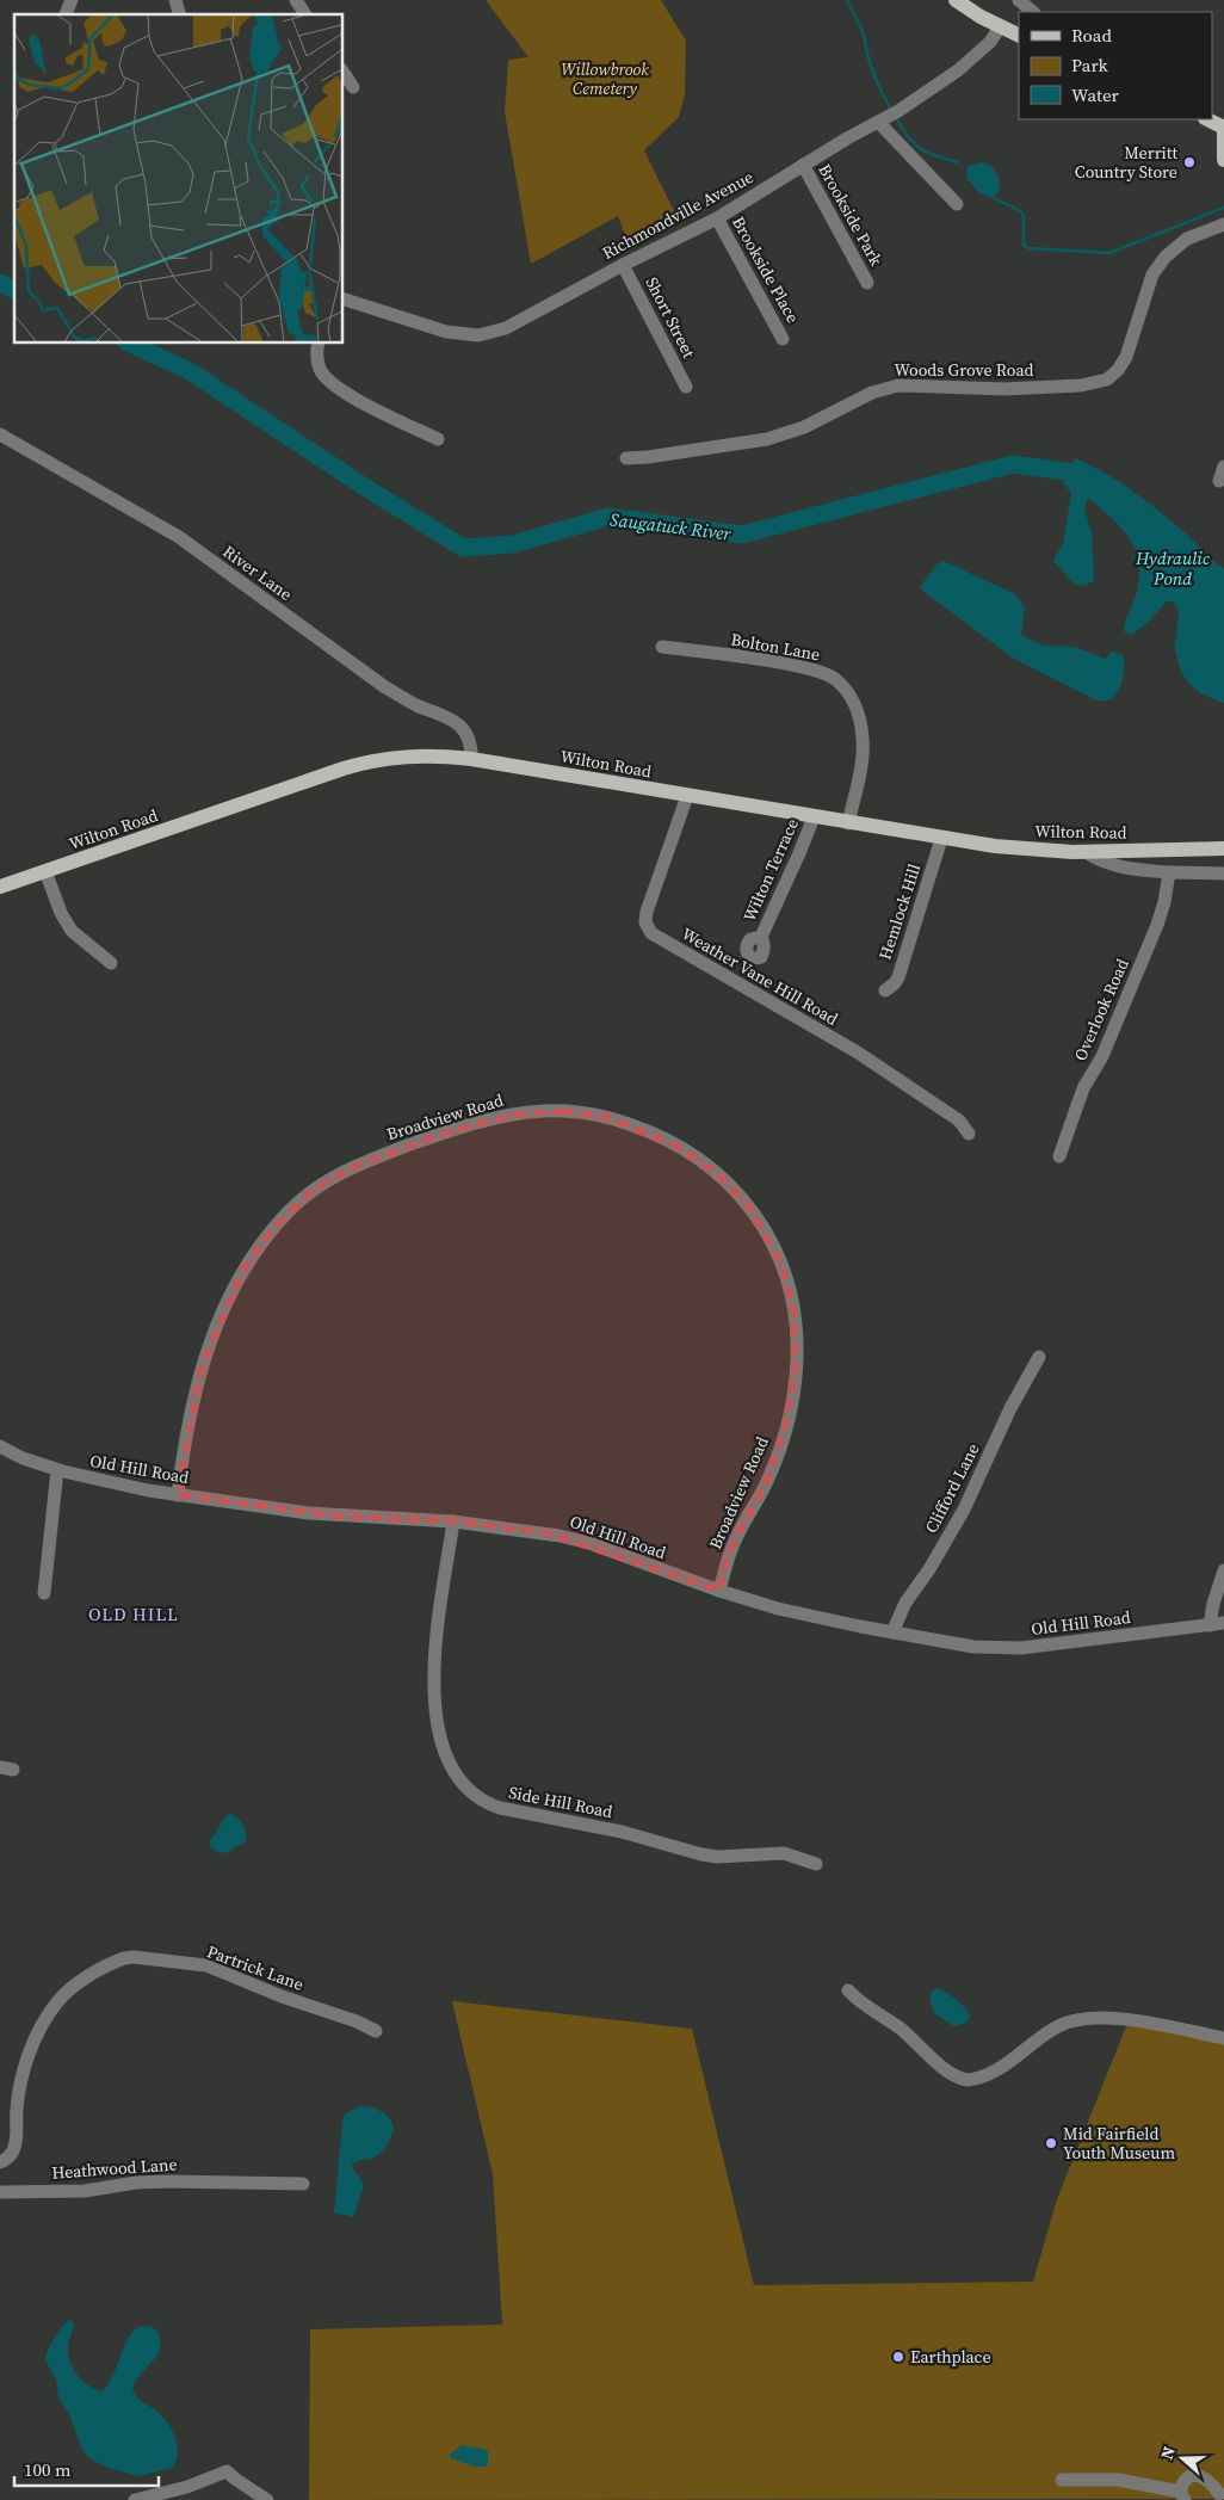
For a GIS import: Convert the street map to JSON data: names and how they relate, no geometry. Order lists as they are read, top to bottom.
{
  "streets": {
    "main road": ["Wilton Road"],
    "street": [
      "Richmondville Avenue",
      "Brookside Park",
      "Brookside Place",
      "Short Street",
      "Woods Grove Road",
      "River Lane",
      "Bolton Lane",
      "Wilton Terrace",
      "Hemlock Hill",
      "Weather Vane Hill Road",
      "Overlook Road",
      "Broadview Road",
      "Old Hill Road",
      "Clifford Lane",
      "Side Hill Road",
      "Partrick Lane",
      "Heathwood Lane"
    ]
  },
  "crossings": [
    ["Richmondville Avenue", "Brookside Park"],
    ["Richmondville Avenue", "Brookside Place"],
    ["Richmondville Avenue", "Short Street"],
    ["River Lane", "Wilton Road"],
    ["Bolton Lane", "Wilton Road"],
    ["Wilton Road", "Wilton Terrace"],
    ["Wilton Road", "Hemlock Hill"],
    ["Wilton Road", "Weather Vane Hill Road"],
    ["Broadview Road", "Old Hill Road"],
    ["Old Hill Road", "Clifford Lane"],
    ["Old Hill Road", "Side Hill Road"]
  ],
  "districts": ["OLD HILL"],
  "water": ["Saugatuck River", "Hydraulic Pond"],
  "parks": ["Willowbrook Cemetery"],
  "places": ["Merritt Country Store", "Mid Fairfield Youth Museum", "Earthplace"],
  "legend": ["Road", "Park", "Water"],
  "scale_bar": "100 m",
  "north": "left"
}
